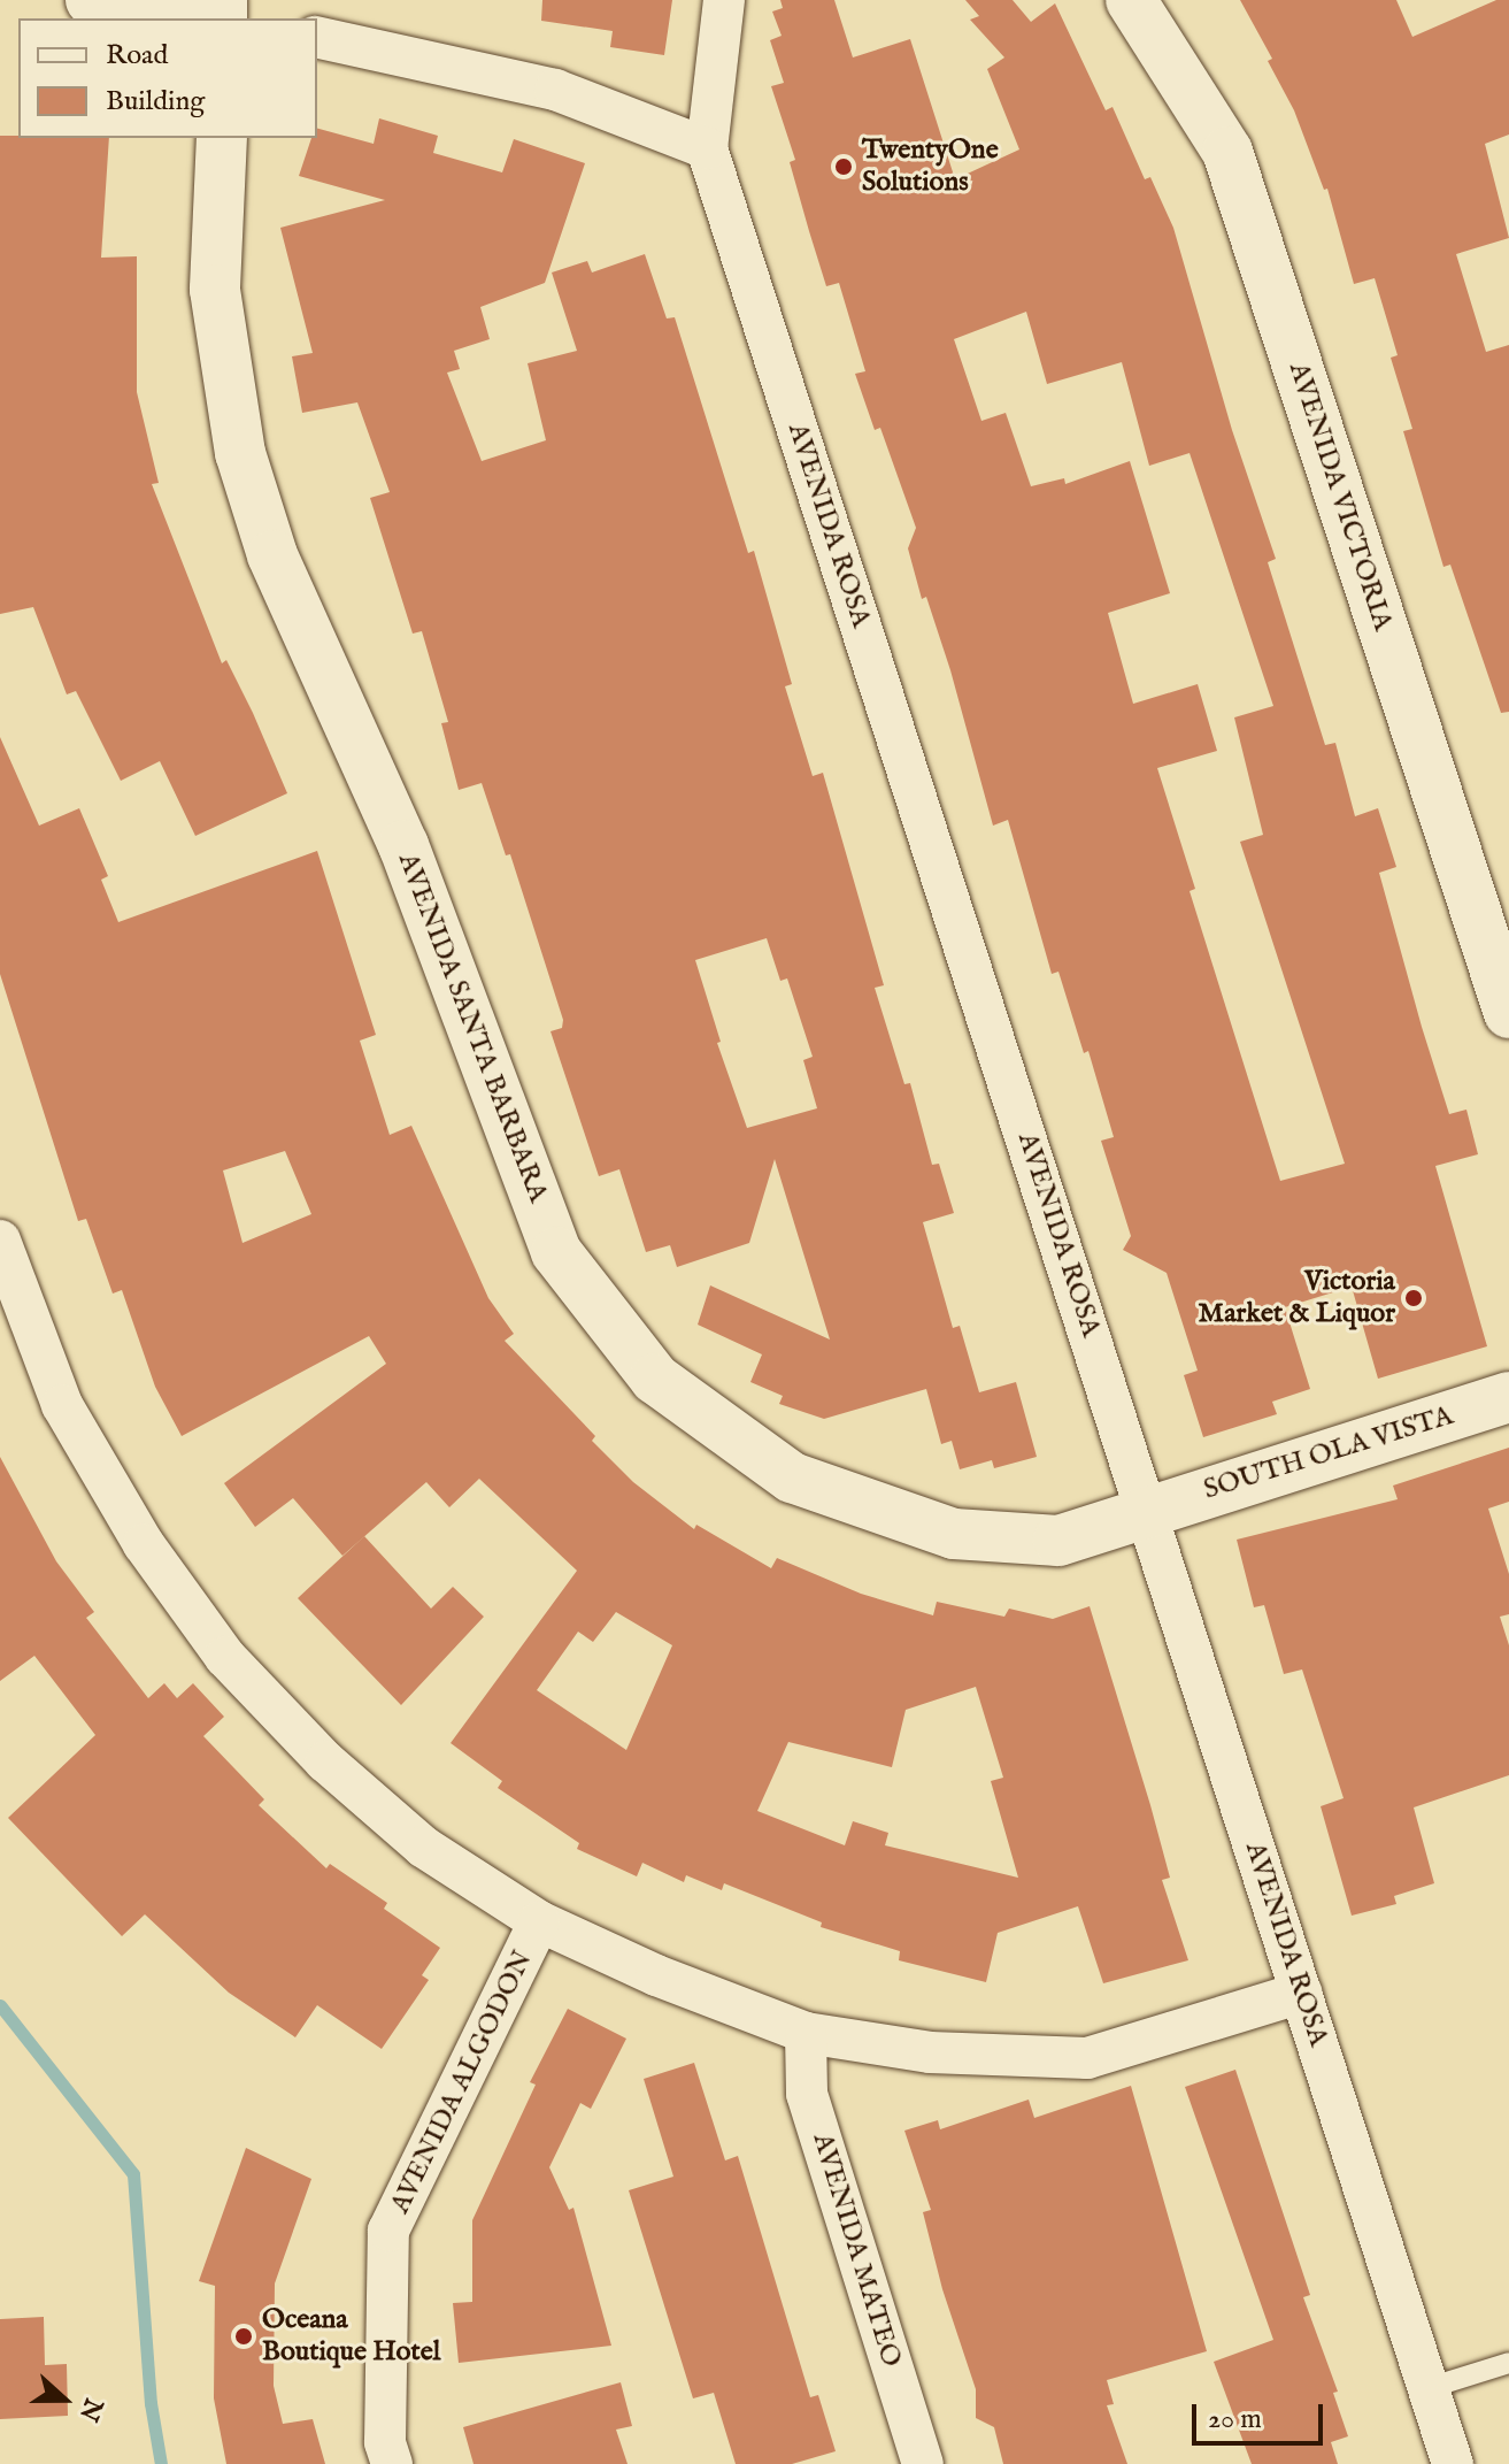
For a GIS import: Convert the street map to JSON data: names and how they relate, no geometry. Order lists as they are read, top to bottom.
{
  "streets": {
    "street": [
      "AVENIDA VICTORIA",
      "AVENIDA ROSA",
      "AVENIDA SANTA BARBARA",
      "SOUTH OLA VISTA",
      "AVENIDA ALGODON",
      "AVENIDA MATEO"
    ]
  },
  "crossings": [
    ["AVENIDA ROSA", "AVENIDA SANTA BARBARA"],
    ["AVENIDA ROSA", "SOUTH OLA VISTA"],
    ["AVENIDA SANTA BARBARA", "SOUTH OLA VISTA"]
  ],
  "places": ["TwentyOne Solutions", "Victoria Market & Liquor", "Oceana Boutique Hotel"],
  "legend": ["Road", "Building"],
  "scale_bar": "20 m",
  "north": "right"
}
